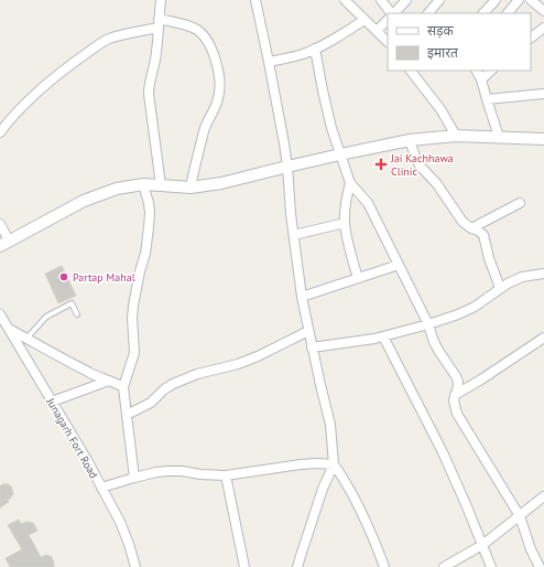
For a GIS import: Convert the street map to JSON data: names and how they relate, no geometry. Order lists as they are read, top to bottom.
{
  "streets": {
    "street": ["Junagarh Fort Road"]
  },
  "places": {
    "health": ["Jai Kachhawa Clinic"],
    "other": ["Partap Mahal"]
  },
  "legend": ["सड़क", "इमारत"]
}
